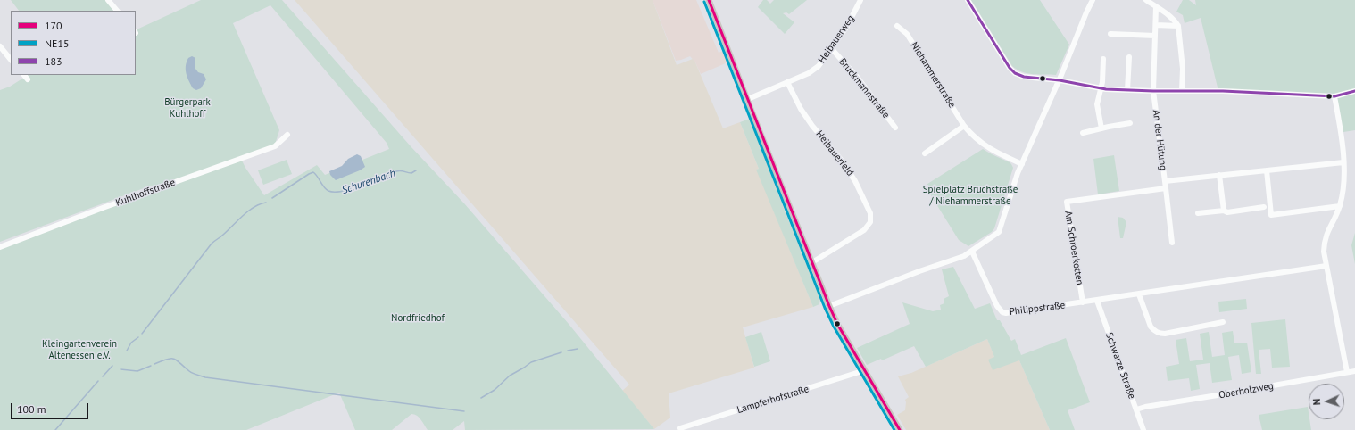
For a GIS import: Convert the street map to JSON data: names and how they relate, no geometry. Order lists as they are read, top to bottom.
{
  "streets": {
    "street": [
      "Heibauerweg",
      "Niehammerstraße",
      "Bruckmannstraße",
      "An der Hütung",
      "Heibauerfeld",
      "Kuhlhoffstraße",
      "Am Schroerkotten",
      "Philippstraße",
      "Schwarze Straße",
      "Oberholzweg",
      "Lampferhofstraße"
    ]
  },
  "crossings": [
    ["Heibauerweg", "Bruckmannstraße"],
    ["Heibauerweg", "Heibauerfeld"],
    ["An der Hütung", "Am Schroerkotten"],
    ["Am Schroerkotten", "Philippstraße"],
    ["Philippstraße", "Schwarze Straße"],
    ["Schwarze Straße", "Oberholzweg"]
  ],
  "water": ["Schurenbach"],
  "parks": [
    "Bürgerpark Kuhlhoff",
    "Spielplatz Bruchstraße / Niehammerstraße",
    "Nordfriedhof",
    "Kleingartenverein Altenessen e.V."
  ],
  "lines": ["transit line 170", "transit line 183", "transit line NE15"],
  "legend": ["170", "NE15", "183"],
  "scale_bar": "100 m",
  "north": "left"
}
